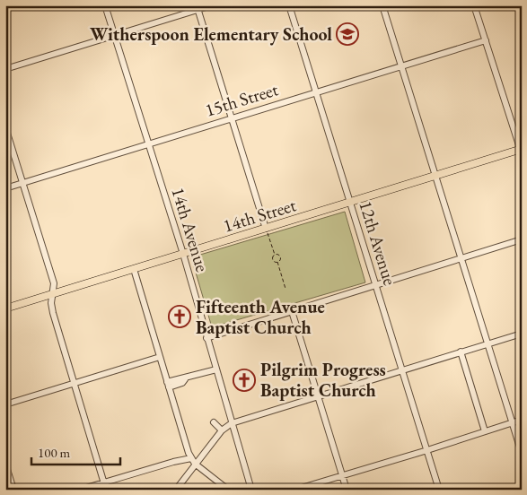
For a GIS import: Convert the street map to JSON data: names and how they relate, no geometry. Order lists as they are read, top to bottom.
{
  "streets": {
    "main road": ["14th Street"],
    "street": ["15th Street", "14th Avenue", "12th Avenue"]
  },
  "crossings": [
    ["15th Street", "14th Avenue"],
    ["15th Street", "12th Avenue"],
    ["14th Street", "14th Avenue"],
    ["14th Street", "12th Avenue"]
  ],
  "places": {
    "school or university": ["Witherspoon Elementary School"],
    "church": ["Fifteenth Avenue Baptist Church", "Pilgrim Progress Baptist Church"]
  },
  "scale_bar": "100 m"
}
